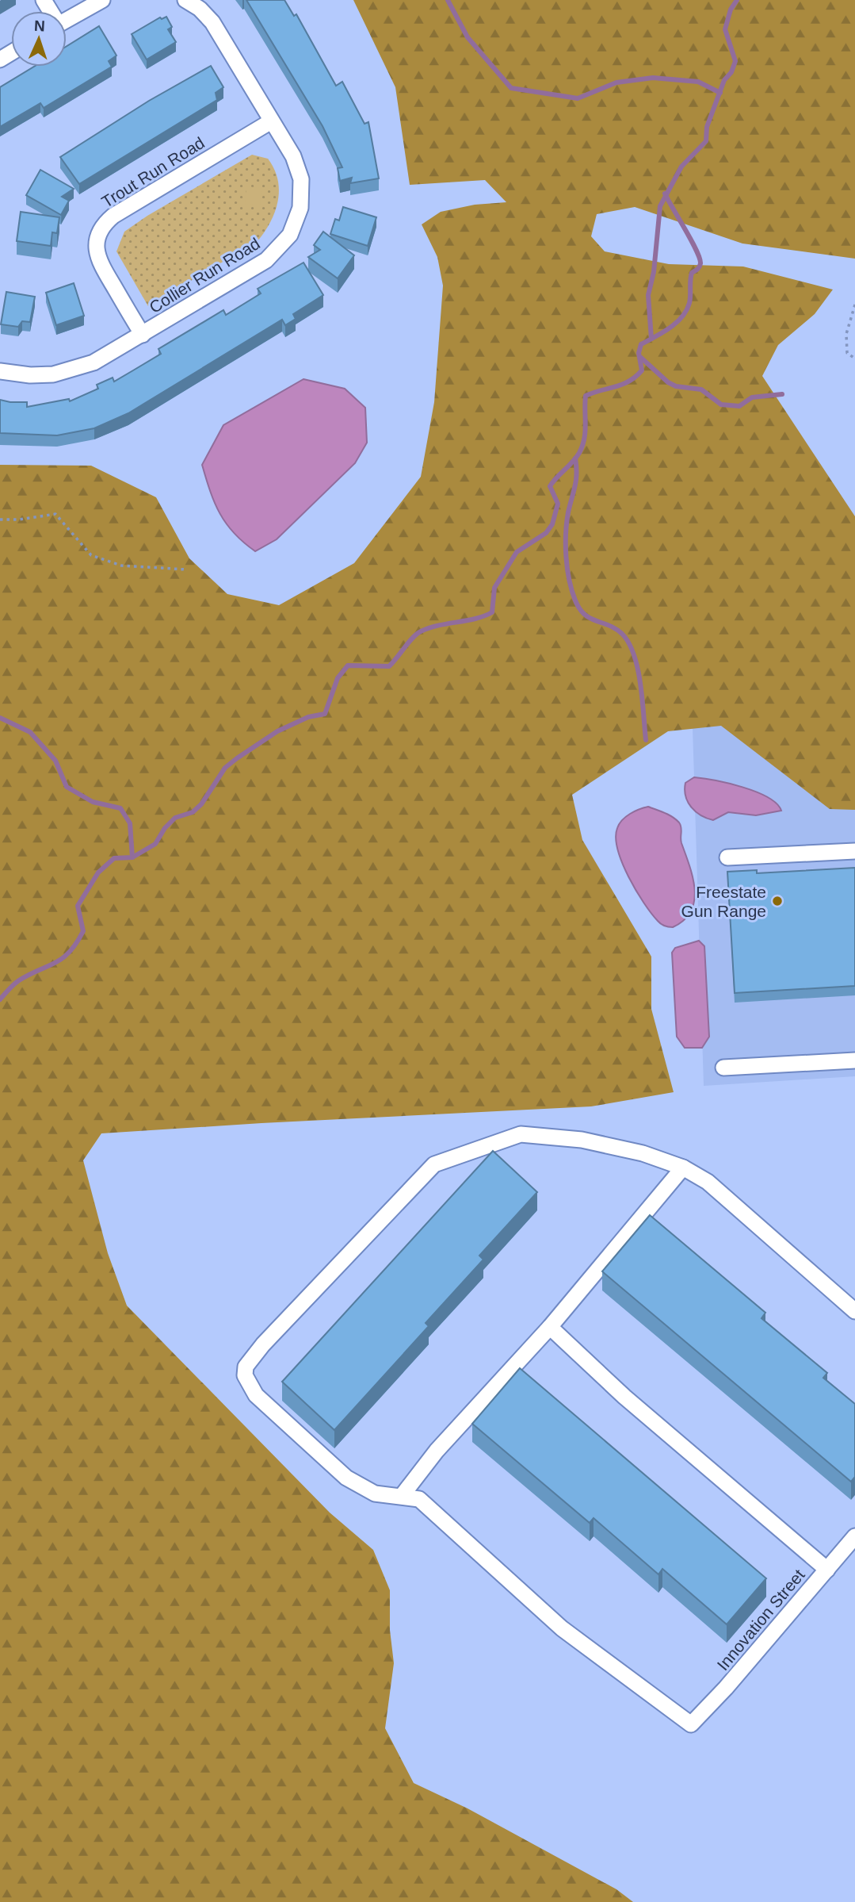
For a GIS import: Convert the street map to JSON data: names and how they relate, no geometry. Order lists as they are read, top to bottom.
{
  "streets": {
    "street": ["Trout Run Road", "Collier Run Road", "Innovation Street"]
  },
  "crossings": [
    ["Trout Run Road", "Collier Run Road"]
  ],
  "places": ["Freestate Gun Range"],
  "north": "top"
}
